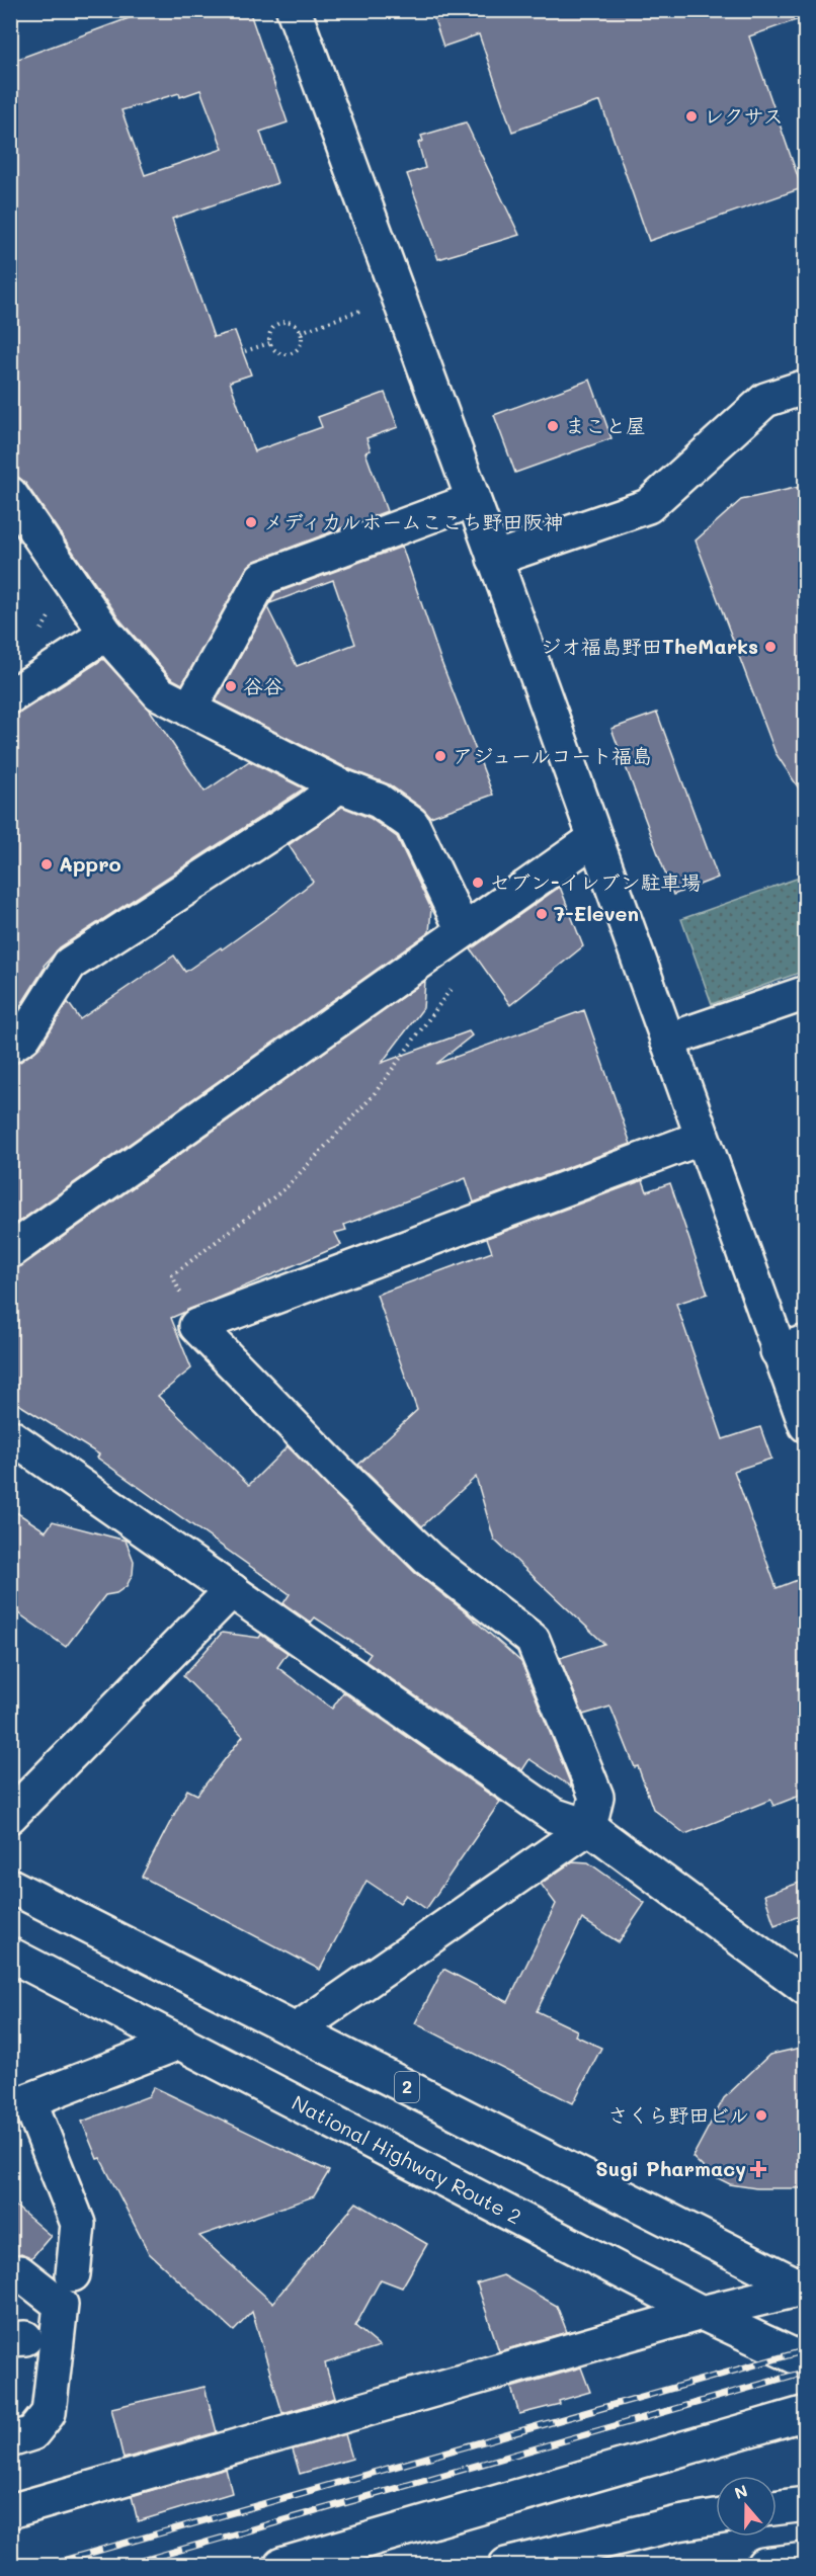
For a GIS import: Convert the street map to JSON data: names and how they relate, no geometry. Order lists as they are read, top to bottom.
{
  "streets": {
    "main road": ["2", "National Highway Route 2"]
  },
  "places": {
    "other": [
      "レクサス",
      "まこと屋",
      "メディカルホームここち野田阪神",
      "ジオ福島野田TheMarks",
      "谷谷",
      "アジュールコート福島",
      "Appro",
      "セブン-イレブン駐車場",
      "7-Eleven",
      "さくら野田ビル"
    ],
    "health": ["Sugi Pharmacy"]
  },
  "north": "top"
}
